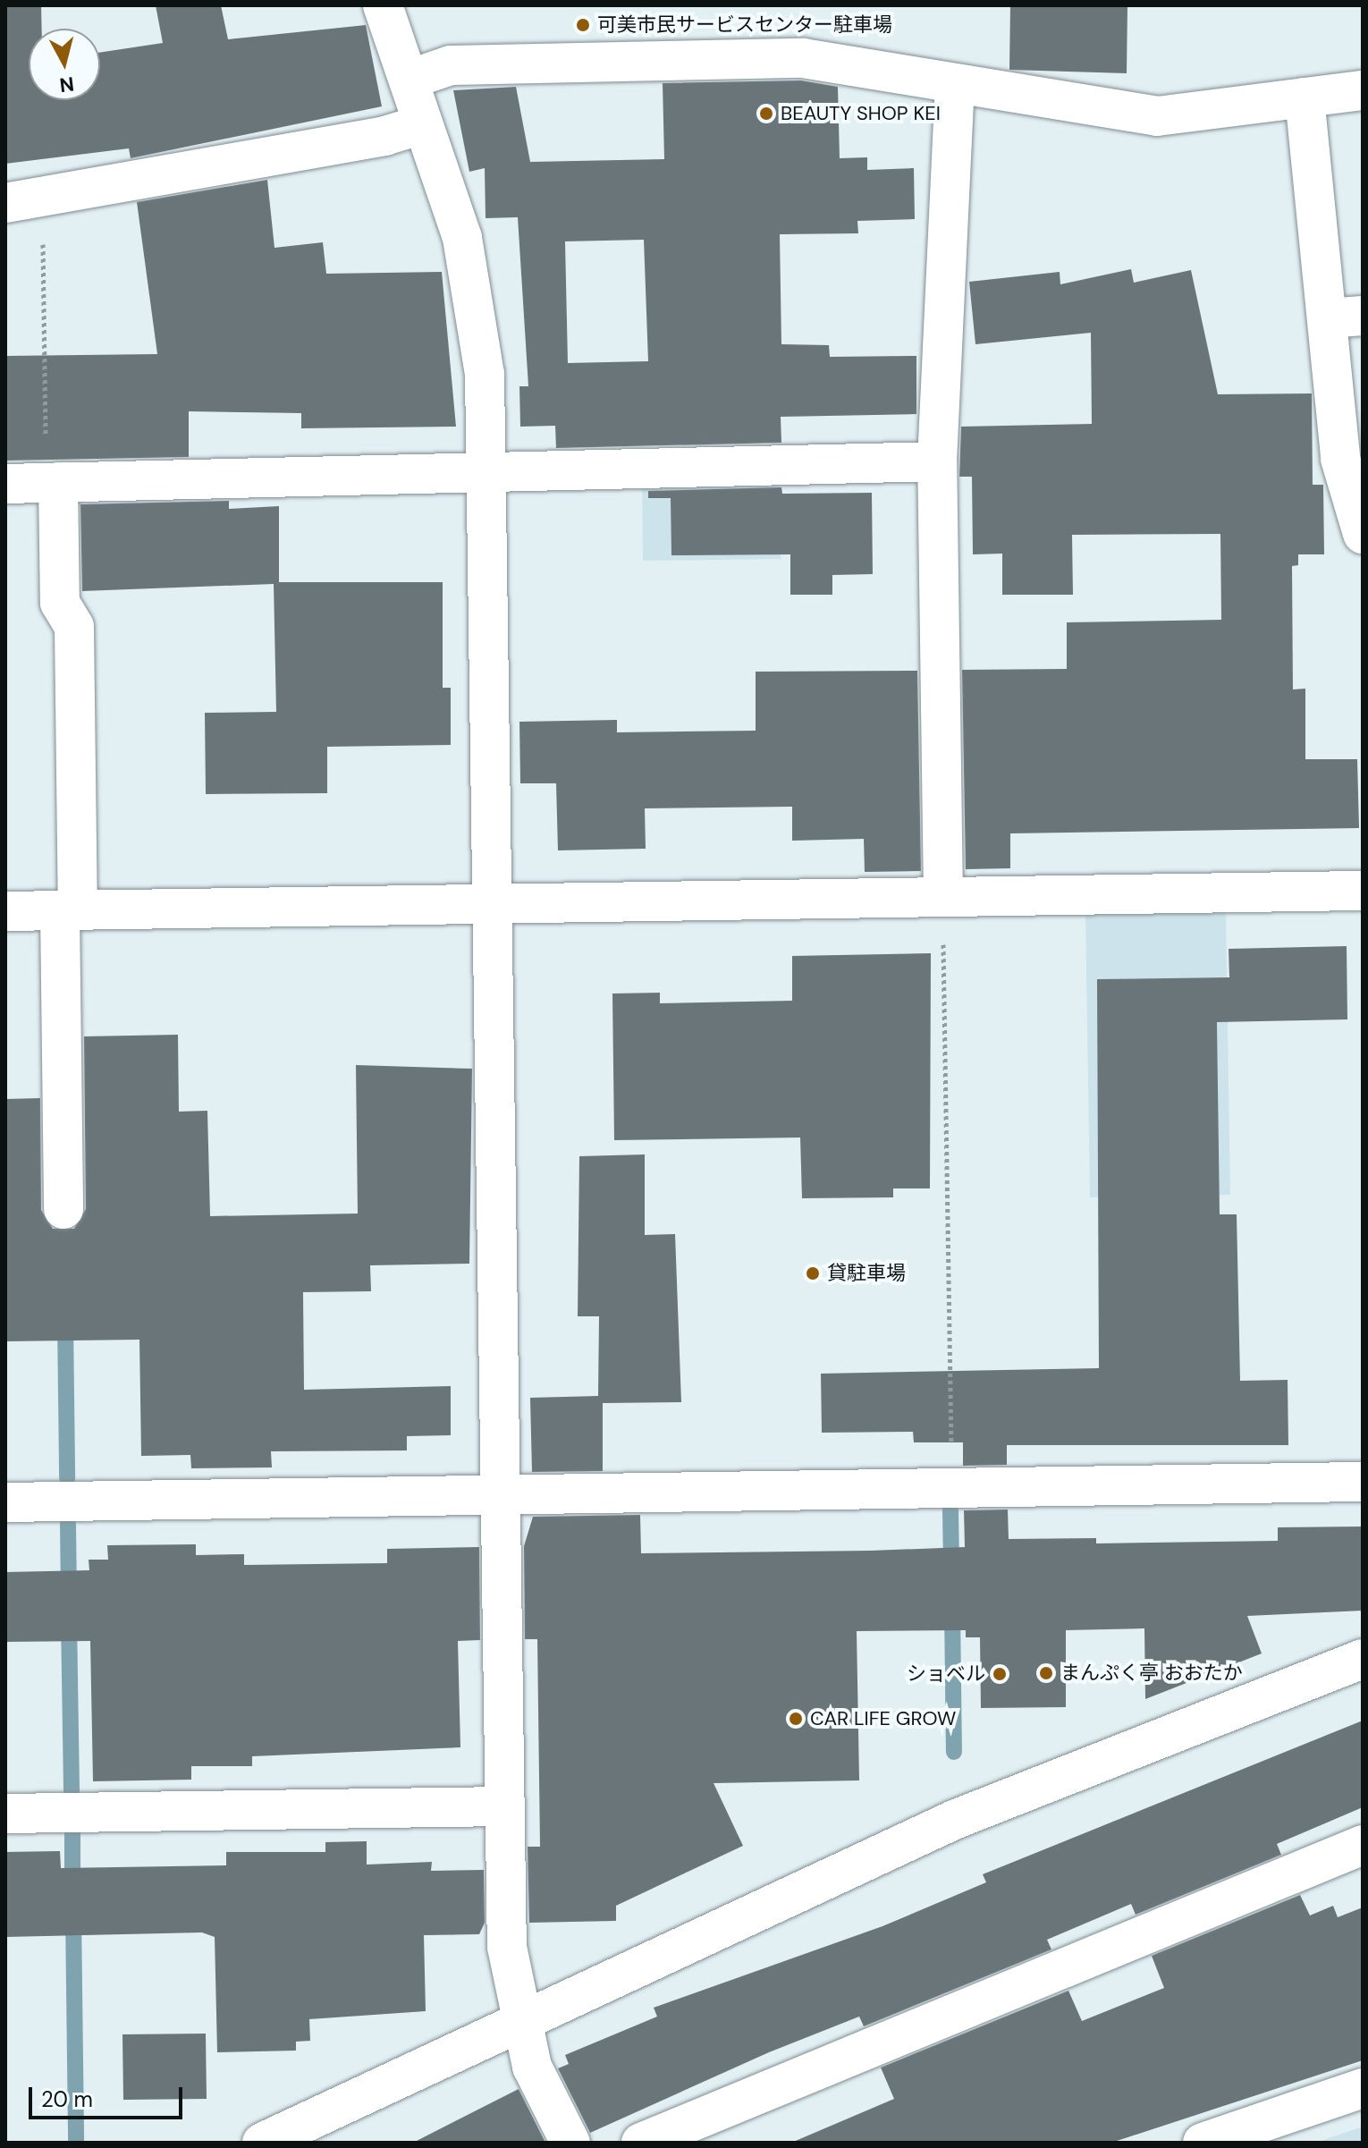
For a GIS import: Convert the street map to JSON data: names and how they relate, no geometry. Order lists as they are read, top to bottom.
{
  "places": [
    "可美市民サービスセンター駐車場",
    "BEAUTY SHOP KEI",
    "貸駐車場",
    "まんぷく亭 おおたか",
    "ショベル",
    "CAR LIFE GROW"
  ],
  "scale_bar": "20 m",
  "north": "bottom"
}
